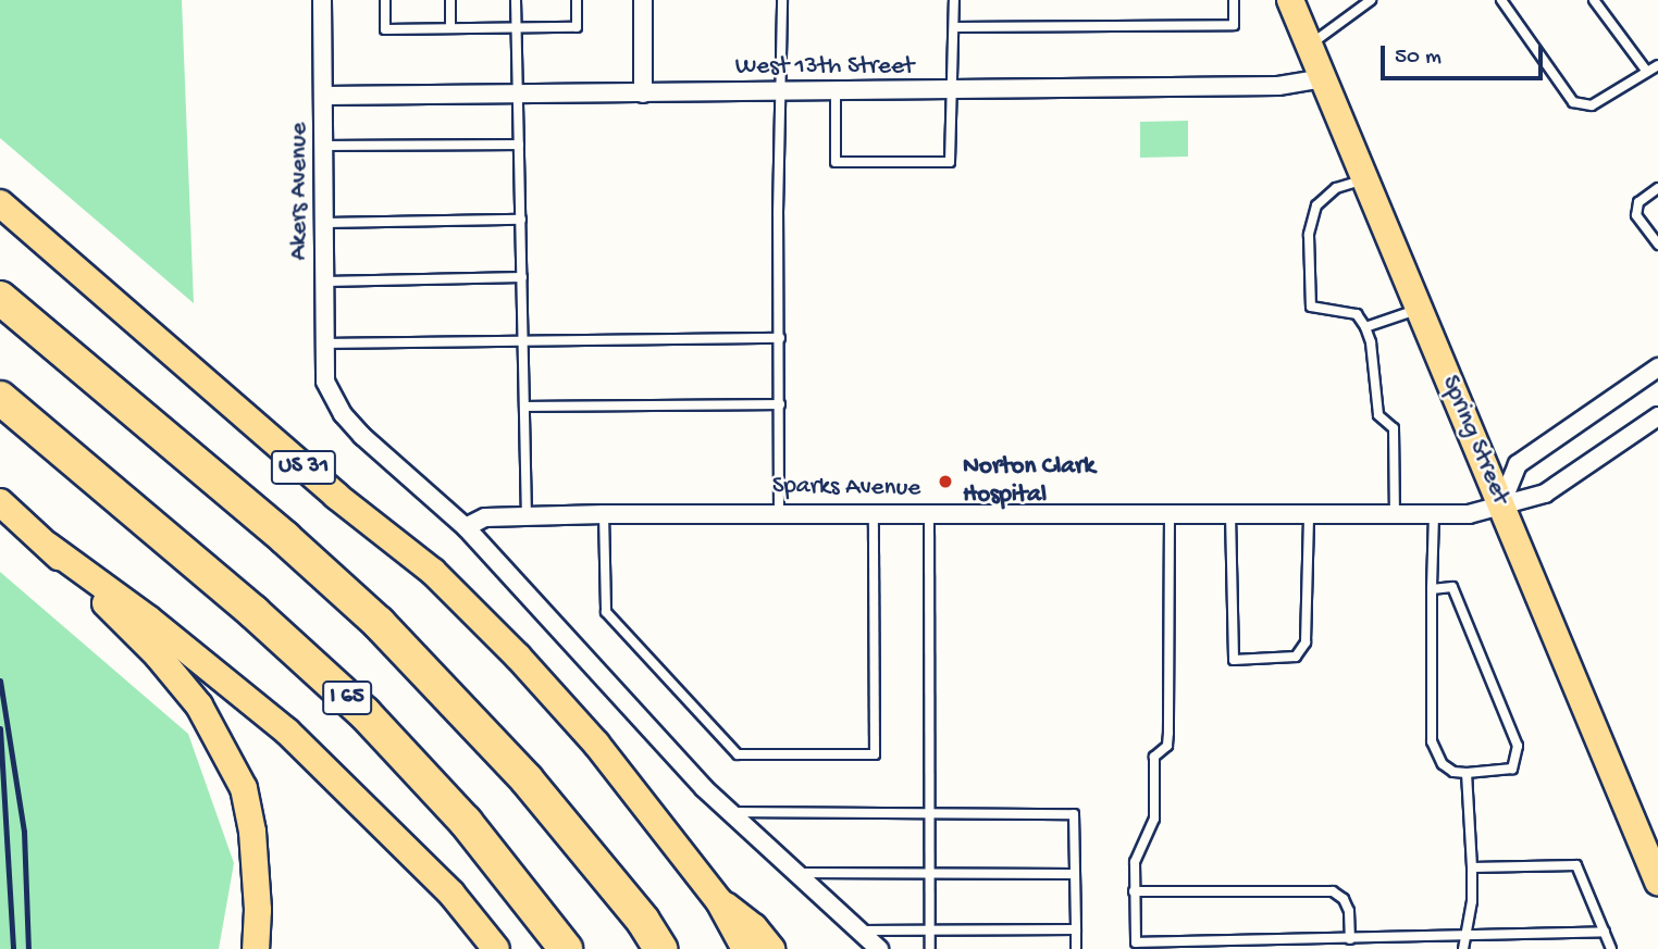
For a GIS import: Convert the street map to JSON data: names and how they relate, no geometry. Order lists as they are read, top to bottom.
{
  "streets": {
    "highway": ["I 65"],
    "main road": ["Spring Street", "US 31"],
    "street": ["West 13th Street", "Akers Avenue", "Sparks Avenue"]
  },
  "crossings": [
    ["West 13th Street", "Akers Avenue"],
    ["West 13th Street", "Spring Street"],
    ["Akers Avenue", "Sparks Avenue"],
    ["Spring Street", "Sparks Avenue"]
  ],
  "places": ["Norton Clark Hospital"],
  "scale_bar": "50 m"
}
